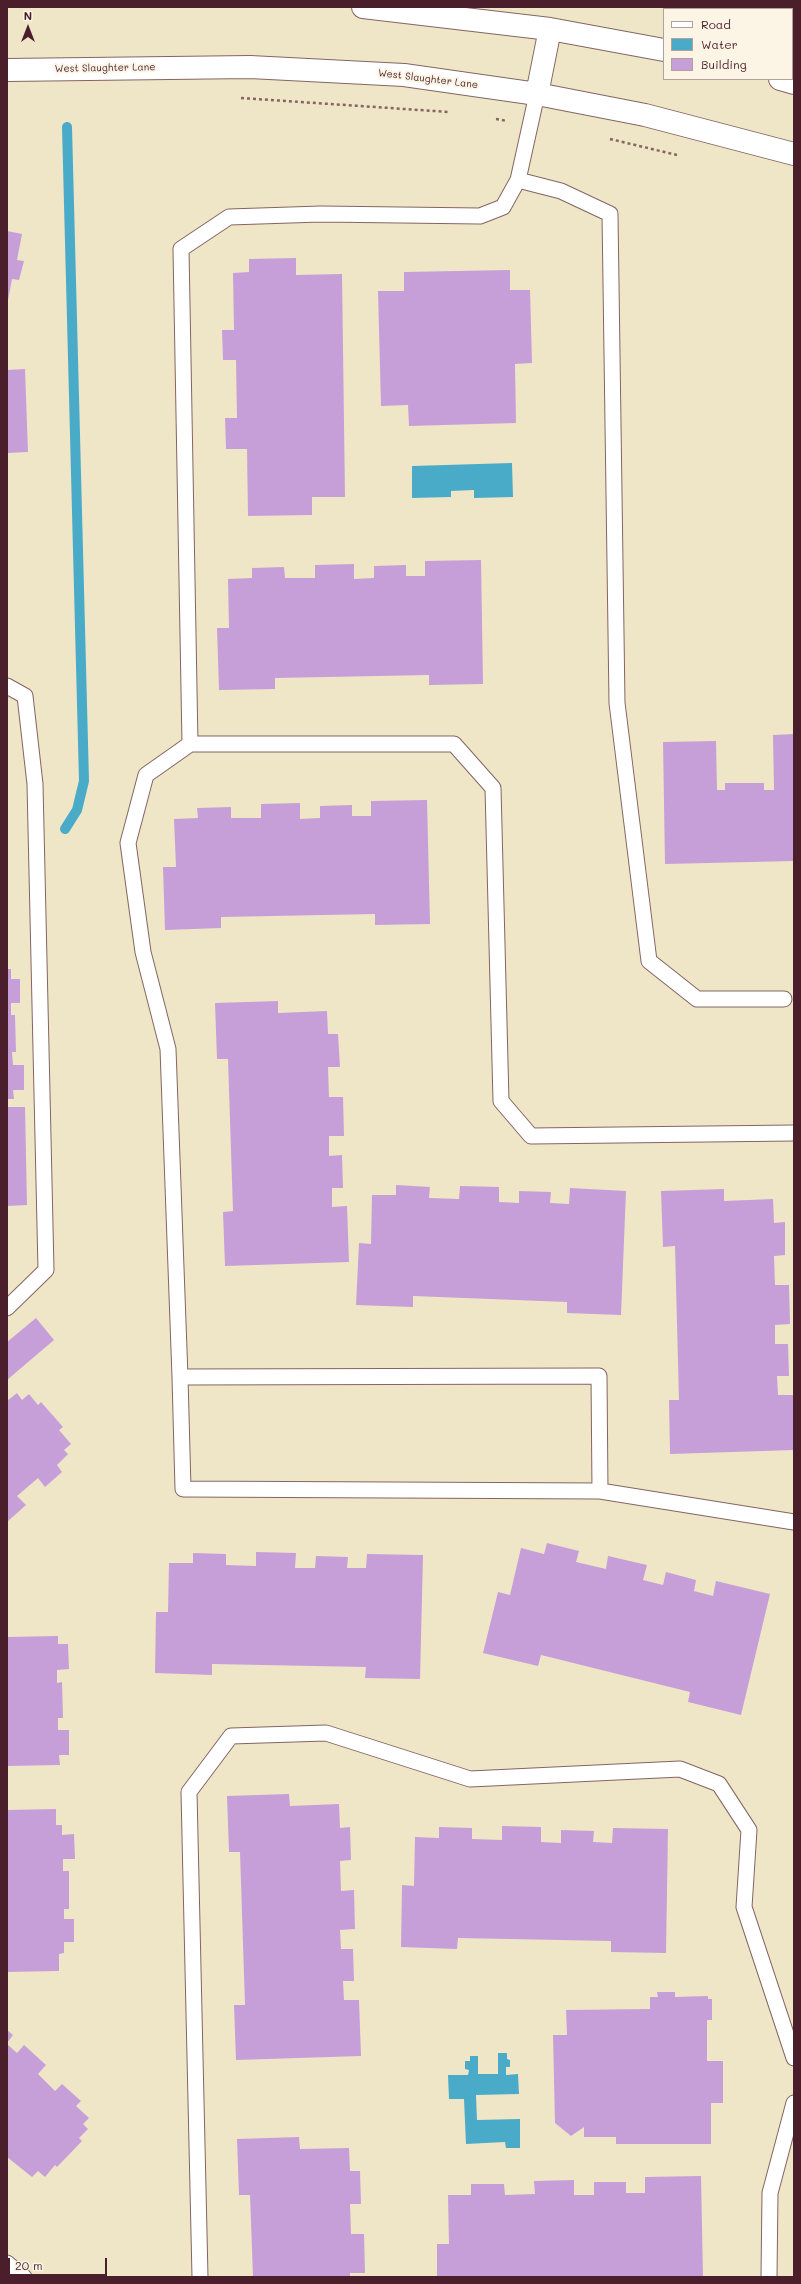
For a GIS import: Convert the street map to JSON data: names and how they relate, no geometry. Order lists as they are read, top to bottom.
{
  "streets": {
    "main road": ["West Slaughter Lane"]
  },
  "legend": ["Road", "Water", "Building"],
  "scale_bar": "20 m",
  "north": "top"
}
